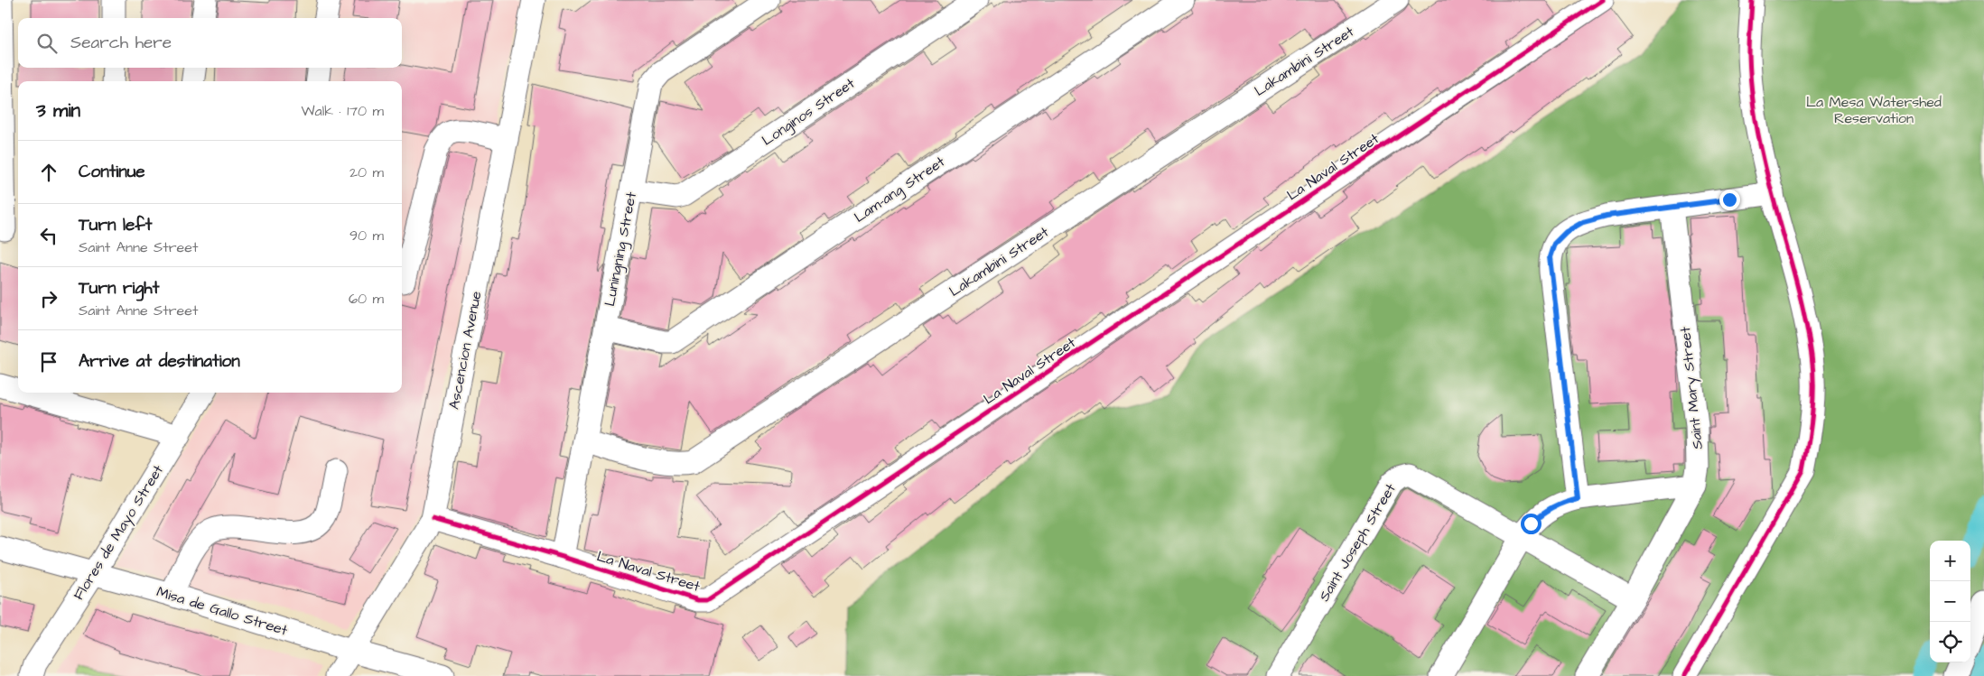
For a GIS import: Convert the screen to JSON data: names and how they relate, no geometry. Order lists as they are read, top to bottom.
{
  "streets": {
    "street": [
      "Lakambini Street",
      "Longinos Street",
      "La Naval Street",
      "Lam-ang Street",
      "Luningning Street",
      "Ascencion Avenue",
      "Saint Mary Street",
      "Flores de Mayo Street",
      "Saint Joseph Street",
      "Misa de Gallo Street"
    ]
  },
  "crossings": [
    ["Lakambini Street", "Luningning Street"],
    ["Longinos Street", "Luningning Street"],
    ["La Naval Street", "Luningning Street"],
    ["La Naval Street", "Ascencion Avenue"],
    ["Lam-ang Street", "Luningning Street"],
    ["Ascencion Avenue", "Misa de Gallo Street"],
    ["Saint Mary Street", "Saint Joseph Street"],
    ["Flores de Mayo Street", "Misa de Gallo Street"]
  ],
  "parks": ["La Mesa Watershed Reservation"],
  "page": {
    "search": "Search here",
    "heading": ["3 min", "Walk · 170 m"],
    "list": [
      ["Continue", "20 m"],
      ["Turn left", "Saint Anne Street", "90 m"],
      ["Turn right", "Saint Anne Street", "60 m"],
      "Arrive at destination"
    ],
    "map_buttons": ["+", "−"]
  }
}
